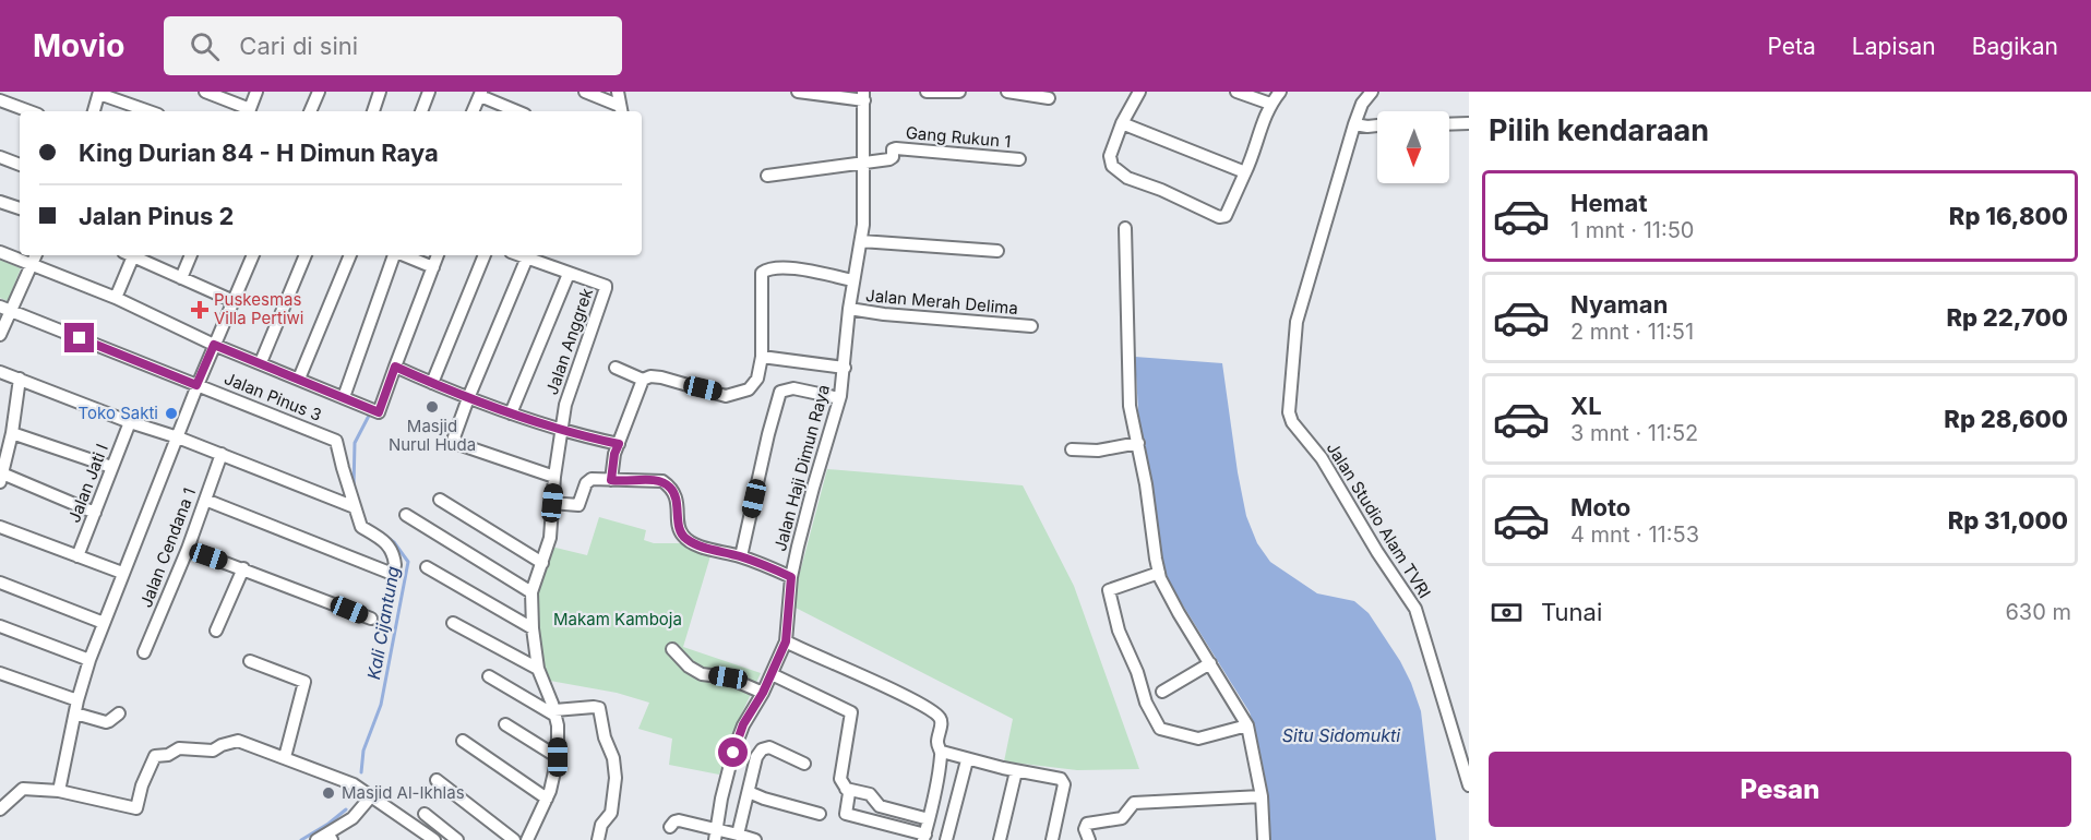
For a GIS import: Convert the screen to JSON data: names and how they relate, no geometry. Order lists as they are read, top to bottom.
{
  "streets": {
    "street": [
      "Gang Rukun 1",
      "Jalan Merah Delima",
      "Jalan Anggrek",
      "Jalan Pinus 3",
      "Jalan Haji Dimun Raya",
      "Jalan Jati I",
      "Jalan Studio Alam TVRI",
      "Jalan Cendana 1"
    ]
  },
  "crossings": [
    ["Gang Rukun 1", "Jalan Haji Dimun Raya"],
    ["Jalan Merah Delima", "Jalan Haji Dimun Raya"]
  ],
  "water": ["Kali Cijantung", "Situ Sidomukti"],
  "parks": ["Makam Kamboja"],
  "places": {
    "health": ["Puskesmas Villa Pertiwi"],
    "other": ["Masjid Nurul Huda", "Toko Sakti", "Masjid Al-Ikhlas"]
  },
  "north": "bottom",
  "page": {
    "header": "Movio",
    "search": "Cari di sini",
    "nav": ["Peta", "Lapisan", "Bagikan"],
    "heading": "Pilih kendaraan",
    "banner": ["King Durian 84 - H Dimun Raya", "Jalan Pinus 2"],
    "list": [
      {
        "name": "Hemat",
        "note": "1 mnt · 11:50",
        "value": "Rp 16,800"
      },
      {
        "name": "Nyaman",
        "note": "2 mnt · 11:51",
        "value": "Rp 22,700"
      },
      {
        "name": "XL",
        "note": "3 mnt · 11:52",
        "value": "Rp 28,600"
      },
      {
        "name": "Moto",
        "note": "4 mnt · 11:53",
        "value": "Rp 31,000"
      }
    ],
    "pay": ["Tunai", "630 m"],
    "buttons": "Pesan"
  }
}
